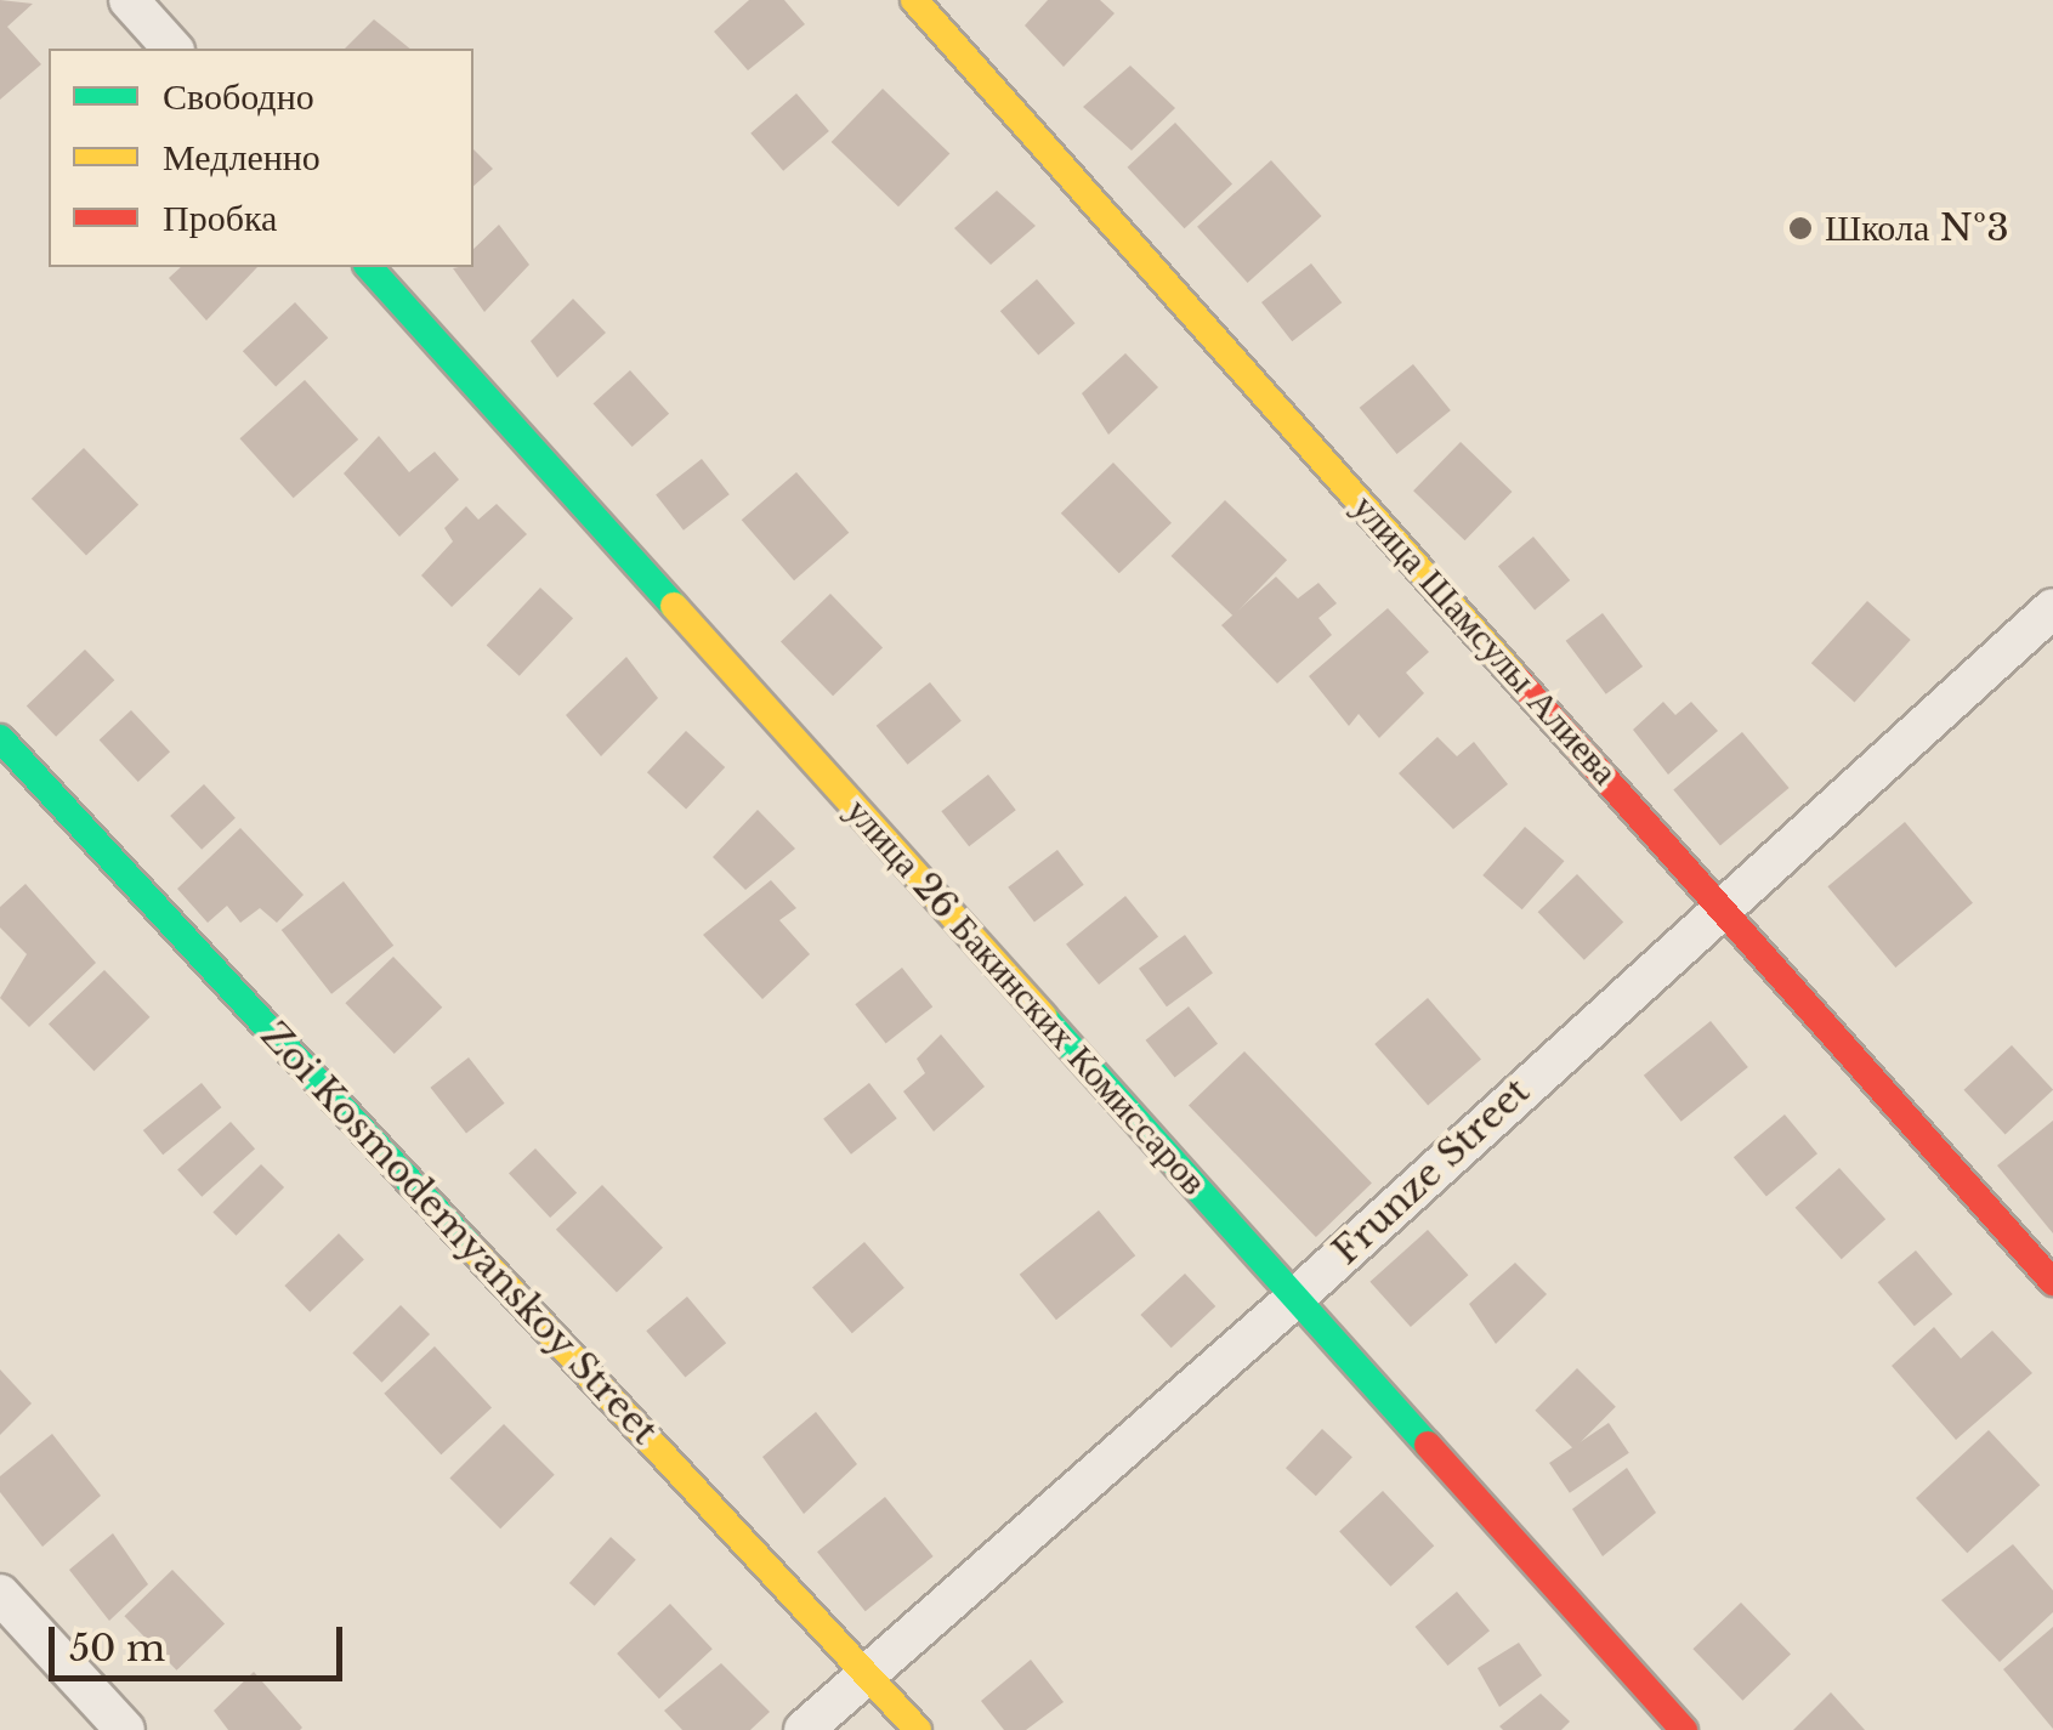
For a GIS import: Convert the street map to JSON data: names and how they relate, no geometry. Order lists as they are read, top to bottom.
{
  "streets": {
    "street": [
      "улица Шамсулы Алиева",
      "улица 26 Бакинских Комиссаров",
      "Frunze Street",
      "Zoi Kosmodemyanskoy Street"
    ]
  },
  "crossings": [
    ["улица Шамсулы Алиева", "Frunze Street"],
    ["улица 26 Бакинских Комиссаров", "Frunze Street"],
    ["Frunze Street", "Zoi Kosmodemyanskoy Street"]
  ],
  "places": ["Школа №3"],
  "legend": ["Свободно", "Медленно", "Пробка"],
  "scale_bar": "50 m"
}
